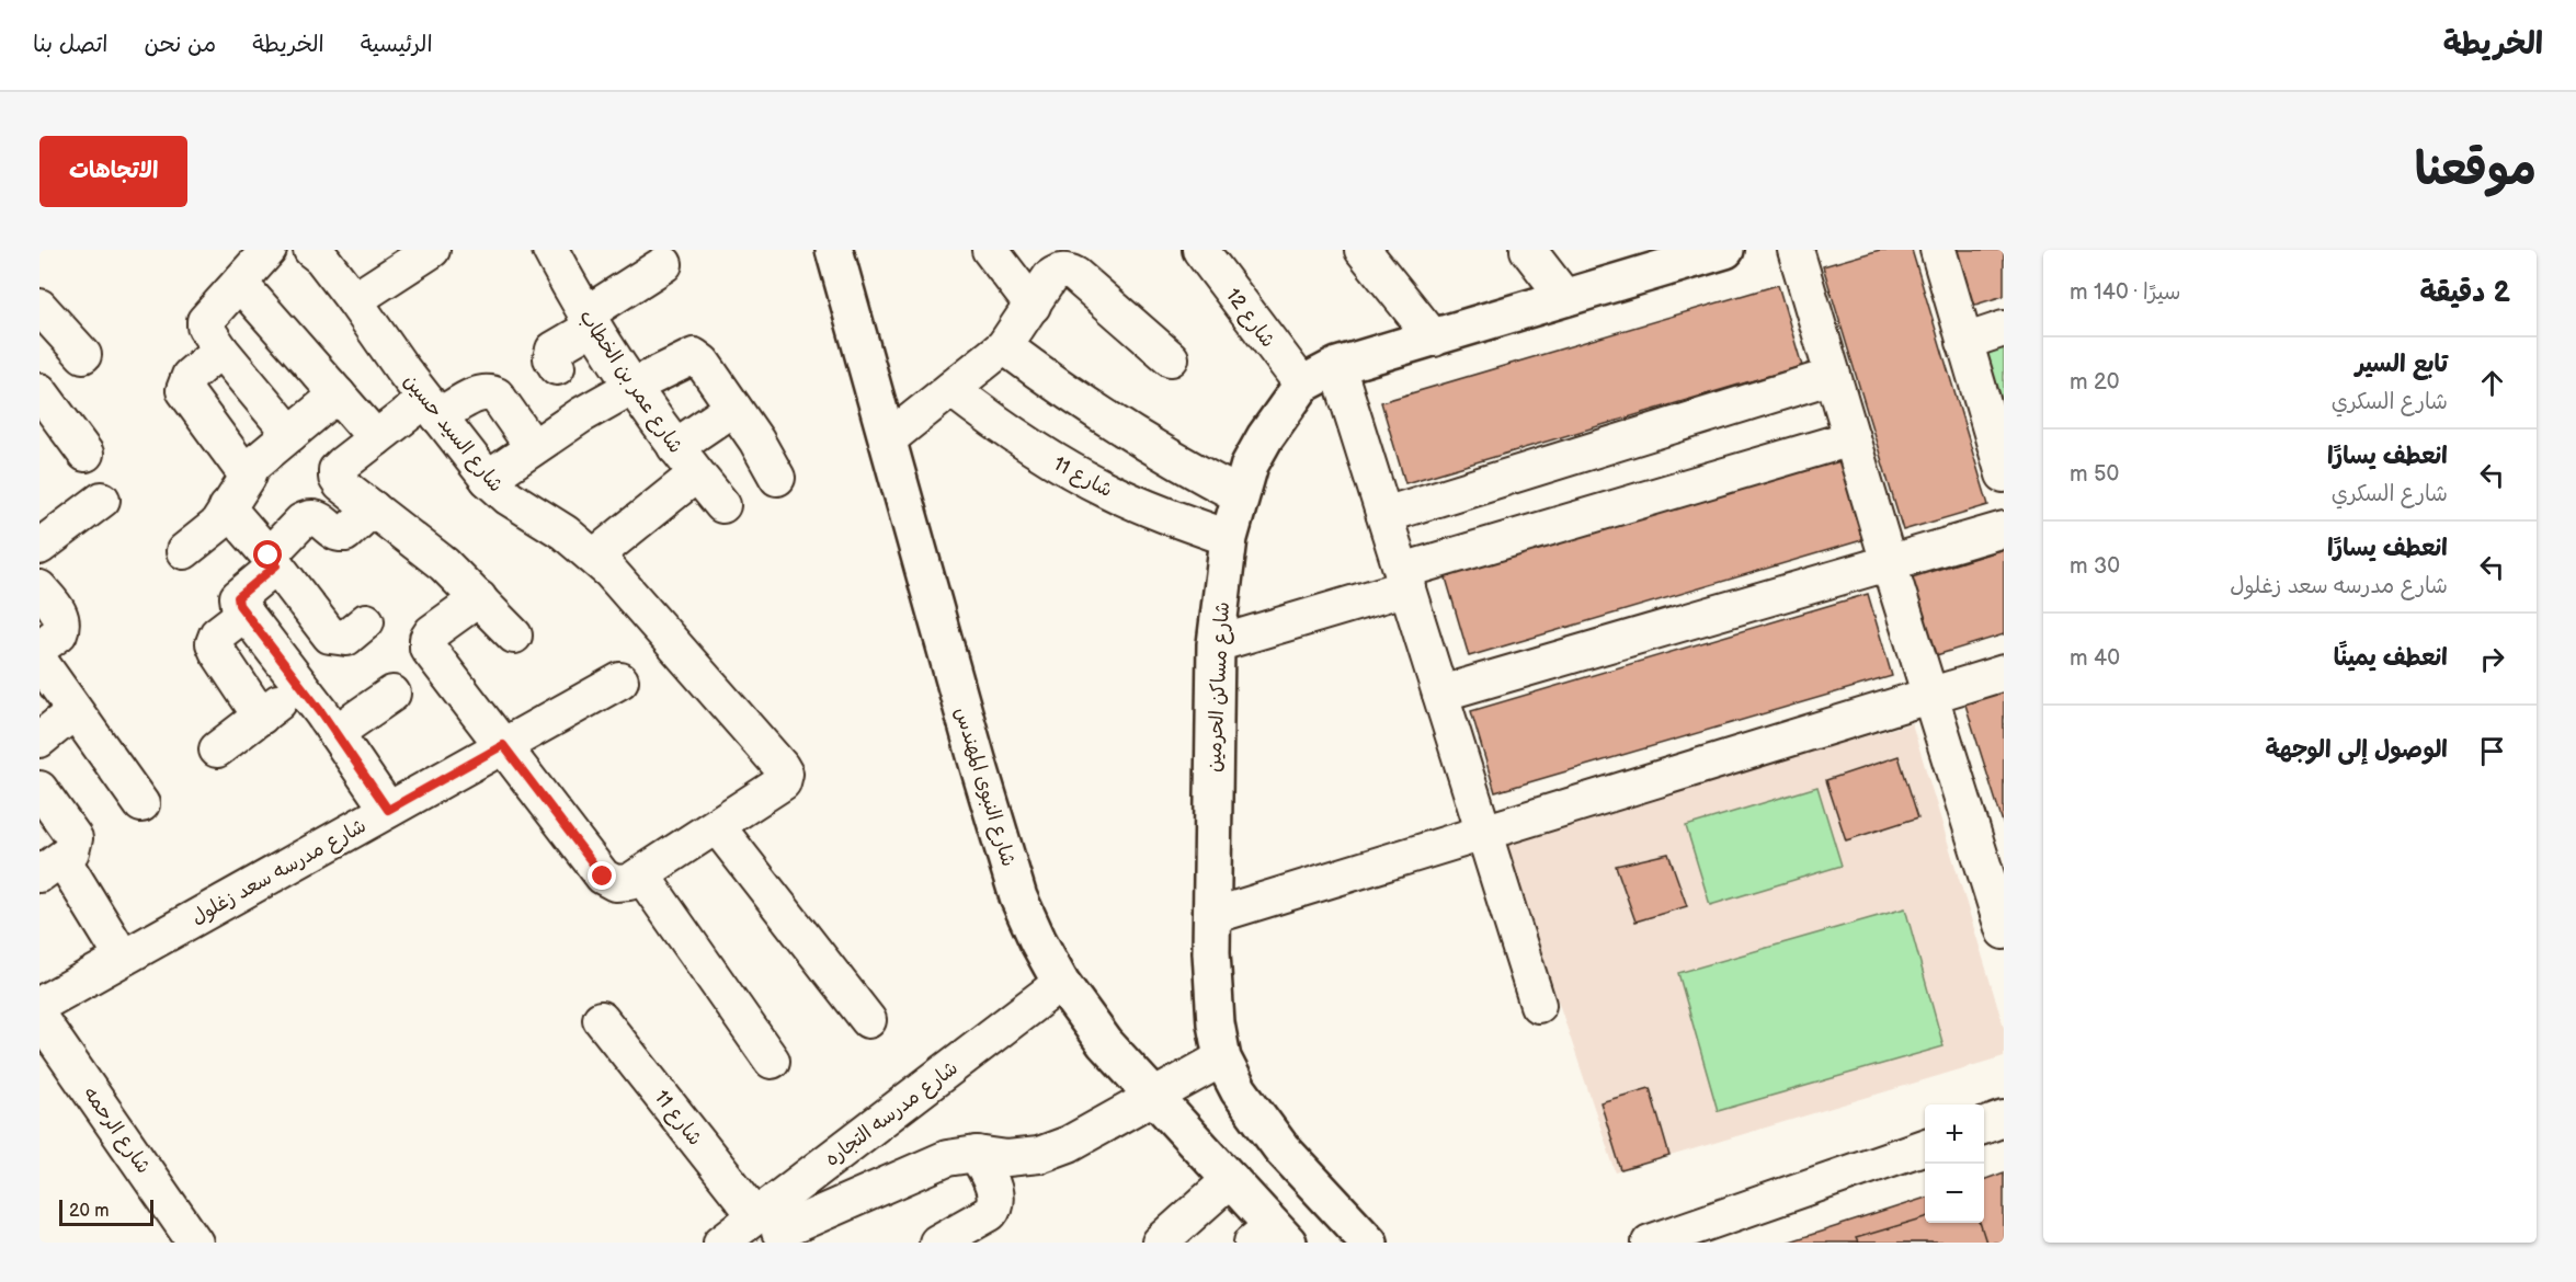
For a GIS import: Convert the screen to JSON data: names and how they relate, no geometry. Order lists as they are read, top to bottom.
{
  "streets": {
    "street": [
      "شارع 12",
      "شارع عمر بن الخطاب",
      "شارع السيد حسين",
      "شارع 11",
      "شارع مساكن الحرمين",
      "شارع النبوى المهندس",
      "شارع مدرسه سعد زغلول",
      "شارع مدرسه التجاره",
      "شارع الرحمه"
    ]
  },
  "crossings": [
    ["شارع 12", "شارع مساكن الحرمين"],
    ["شارع 11", "شارع مساكن الحرمين"],
    ["شارع 11", "شارع مدرسه التجاره"],
    ["شارع النبوى المهندس", "شارع مدرسه التجاره"]
  ],
  "scale_bar": "20 m",
  "page": {
    "header": "الخريطة",
    "nav": [
      "الرئيسية",
      "الخريطة",
      "من نحن",
      "اتصل بنا"
    ],
    "title": "موقعنا",
    "buttons": "الاتجاهات",
    "heading": ["2 دقيقة", "سيرًا · 140 m"],
    "list": [
      ["تابع السير", "شارع السكري", "20 m"],
      ["انعطف يسارًا", "شارع السكري", "50 m"],
      ["انعطف يسارًا", "شارع مدرسه سعد زغلول", "30 m"],
      ["انعطف يمينًا", "40 m"],
      "الوصول إلى الوجهة"
    ],
    "map_buttons": ["+", "−"],
    "scale": "20 m"
  }
}
